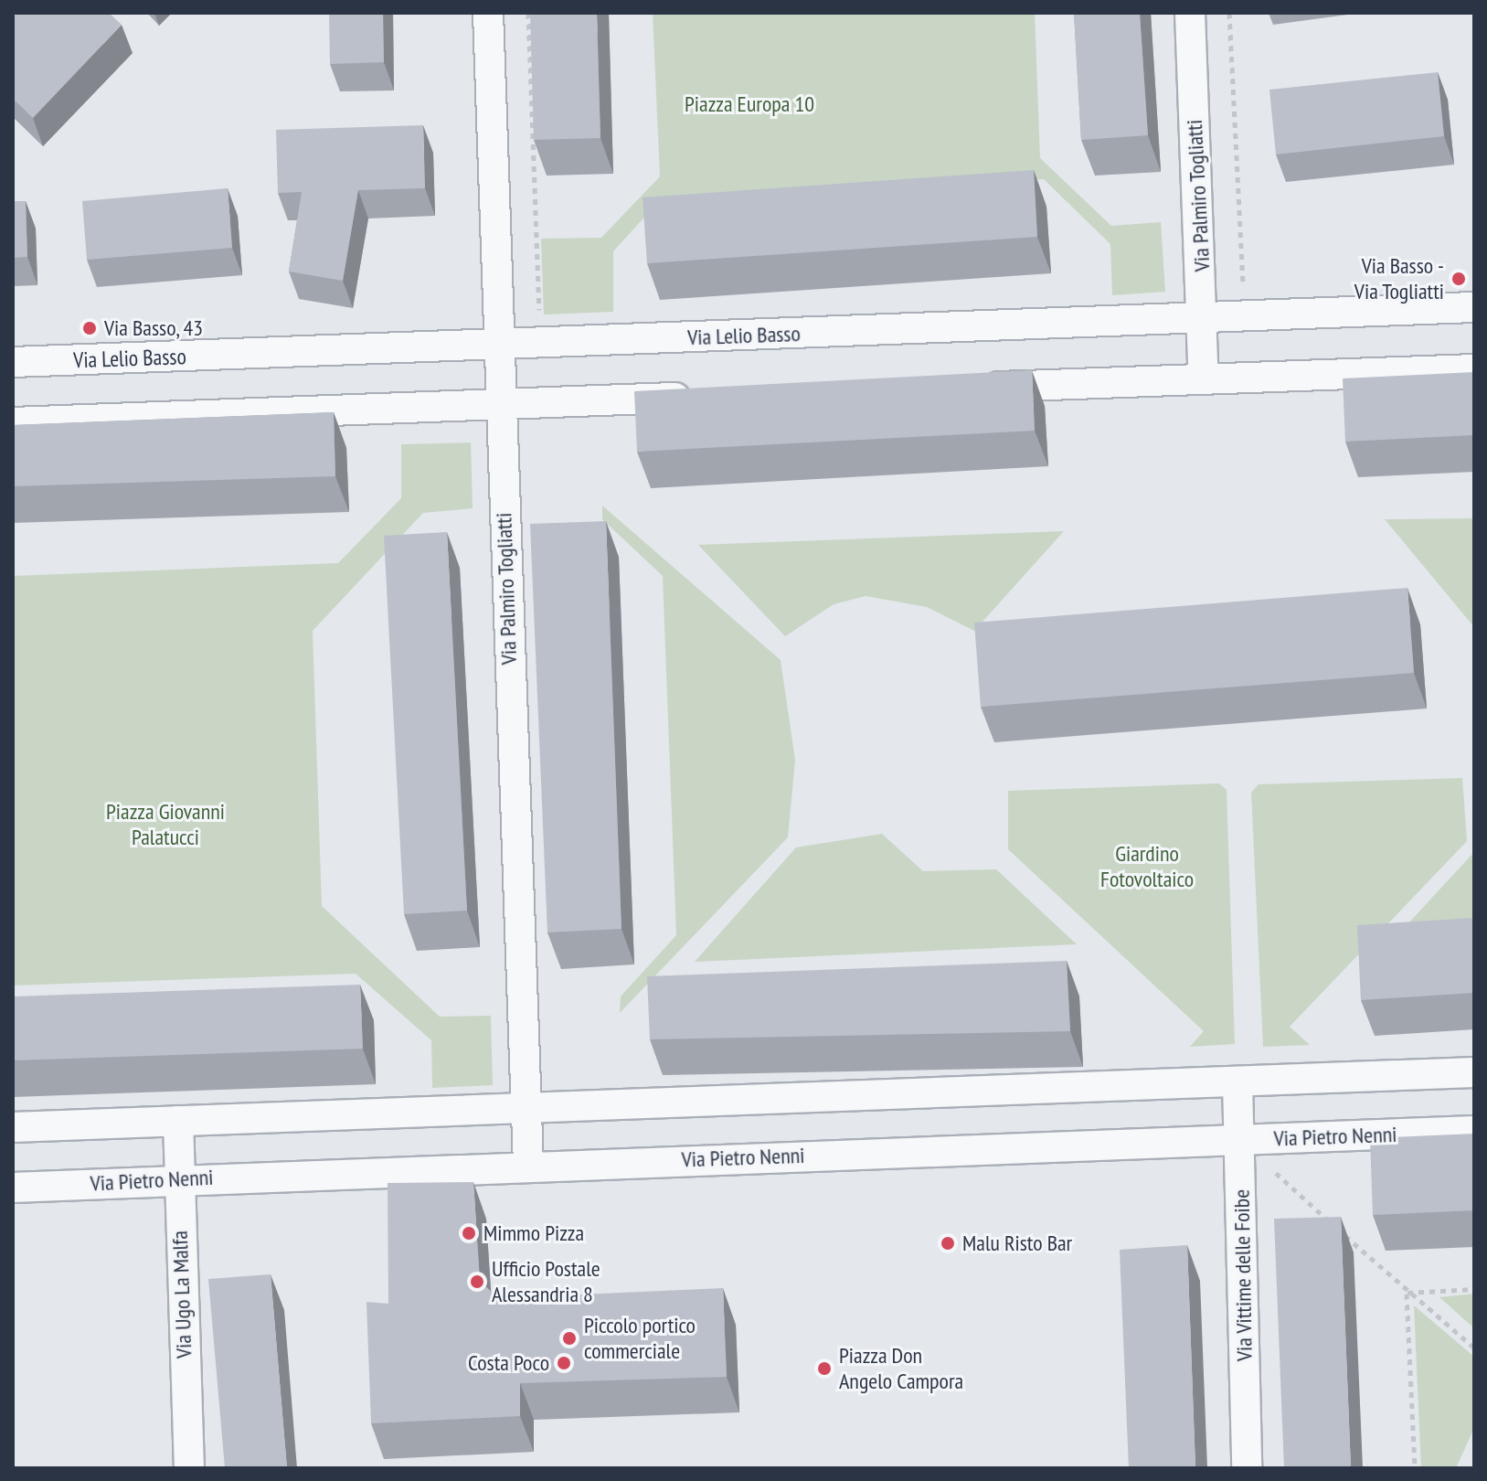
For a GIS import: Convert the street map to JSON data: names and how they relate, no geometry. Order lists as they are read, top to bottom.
{
  "streets": {
    "street": [
      "Via Palmiro Togliatti",
      "Via Lelio Basso",
      "Via Pietro Nenni",
      "Via Vittime delle Foibe",
      "Via Ugo La Malfa"
    ]
  },
  "crossings": [
    ["Via Palmiro Togliatti", "Via Lelio Basso"],
    ["Via Palmiro Togliatti", "Via Pietro Nenni"],
    ["Via Pietro Nenni", "Via Vittime delle Foibe"],
    ["Via Pietro Nenni", "Via Ugo La Malfa"]
  ],
  "parks": ["Piazza Europa 10", "Piazza Giovanni Palatucci", "Giardino Fotovoltaico"],
  "places": [
    "Via Basso - Via Togliatti",
    "Via Basso, 43",
    "Mimmo Pizza",
    "Malu Risto Bar",
    "Ufficio Postale Alessandria 8",
    "Piccolo portico commerciale",
    "Costa Poco",
    "Piazza Don Angelo Campora"
  ]
}
